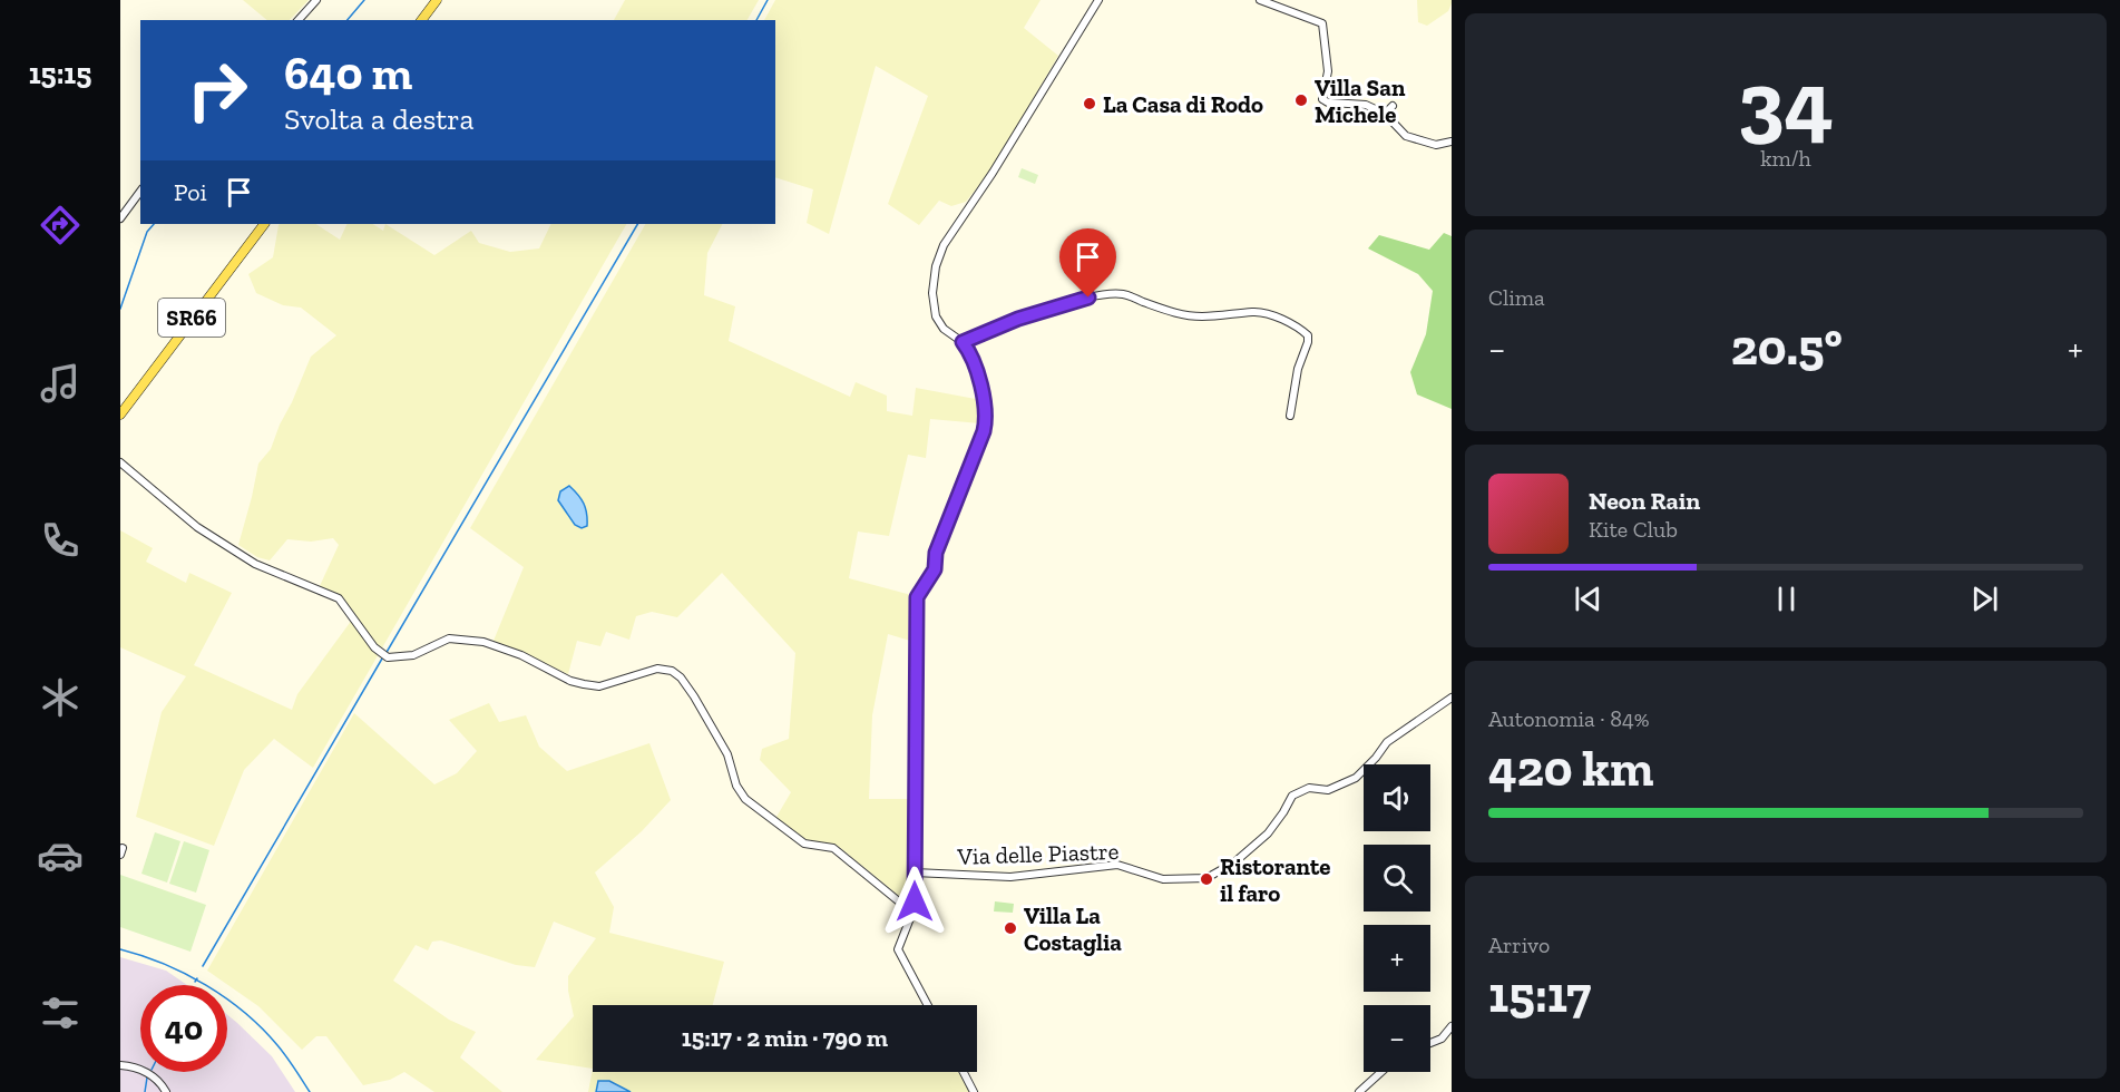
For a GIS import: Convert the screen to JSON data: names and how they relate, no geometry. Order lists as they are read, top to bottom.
{
  "streets": {
    "main road": ["SR66"],
    "street": ["Via delle Piastre"]
  },
  "places": [
    "Villa San Michele",
    "La Casa di Rodo",
    "Ristorante il faro",
    "Villa La Costaglia"
  ],
  "page": {
    "tabs": "15:15",
    "tile": [
      ["34", "km/h"],
      "Clima",
      ["Autonomia · 84%", "420 km"],
      ["Arrivo", "15:17"]
    ],
    "turn": ["640 m", "Svolta a destra"],
    "then": "Poi",
    "heat": ["−", "20.5°", "+"],
    "song": ["Neon Rain", "Kite Club"],
    "map_buttons": ["+", "−"],
    "limit": "40",
    "trip": "15:17 · 2 min · 790 m"
  }
}
